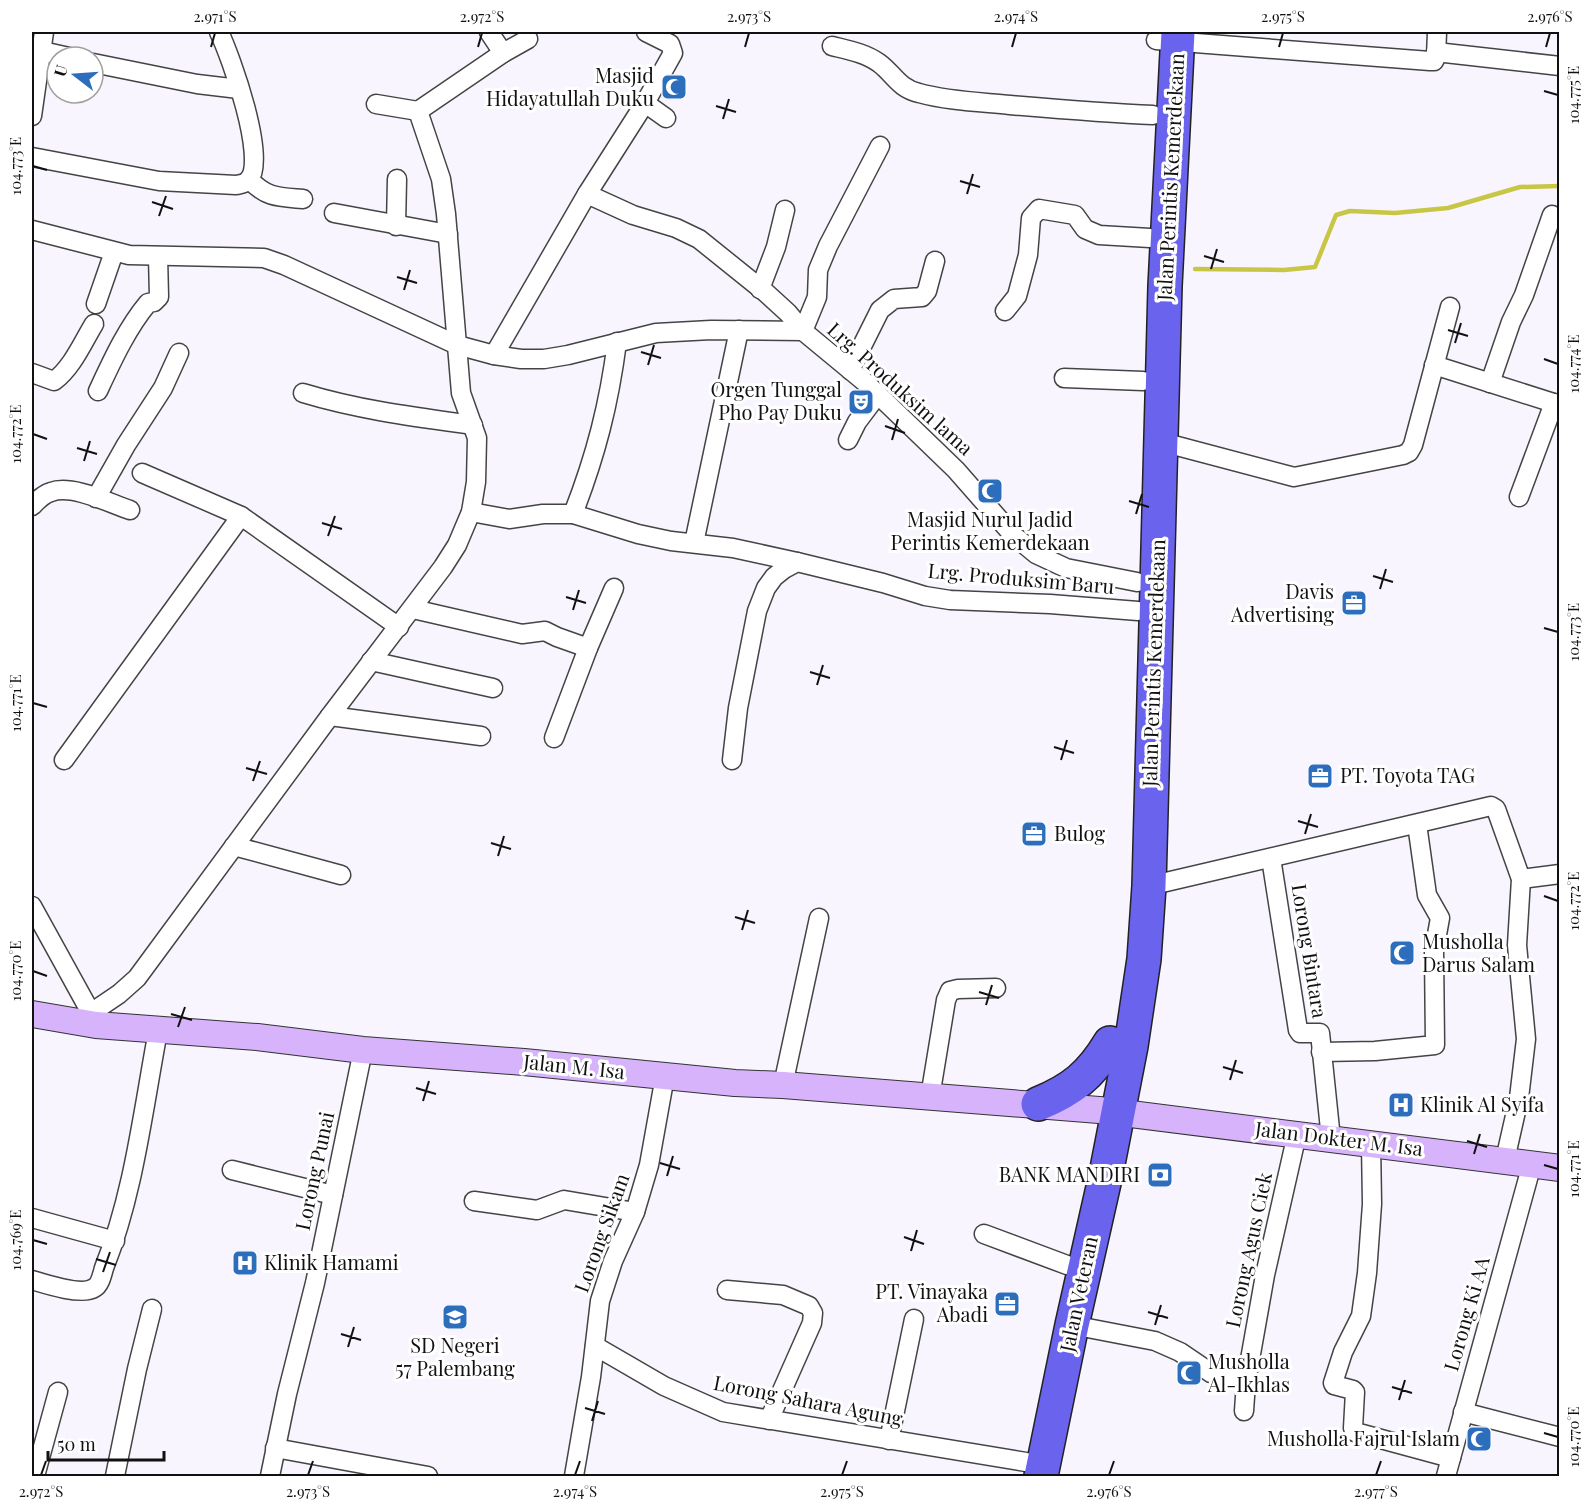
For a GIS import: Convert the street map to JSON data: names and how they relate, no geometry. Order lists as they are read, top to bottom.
{
  "streets": {
    "highway": ["Jalan Perintis Kemerdekaan", "Jalan Veteran"],
    "main road": ["Jalan M. Isa", "Jalan Dokter M. Isa"],
    "street": [
      "Lrg. Produksim lama",
      "Lrg. Produksim Baru",
      "Lorong Bintara",
      "Lorong Punai",
      "Lorong Sikam",
      "Lorong Agus Ciek",
      "Lorong Ki AA",
      "Lorong Sahara Agung"
    ]
  },
  "crossings": [
    ["Jalan Perintis Kemerdekaan", "Jalan M. Isa"],
    ["Jalan Perintis Kemerdekaan", "Jalan Dokter M. Isa"],
    ["Jalan Perintis Kemerdekaan", "Jalan Veteran"],
    ["Lrg. Produksim lama", "Lrg. Produksim Baru"],
    ["Lorong Bintara", "Jalan Dokter M. Isa"],
    ["Jalan M. Isa", "Jalan Dokter M. Isa"],
    ["Jalan M. Isa", "Lorong Punai"],
    ["Jalan M. Isa", "Lorong Sikam"],
    ["Jalan M. Isa", "Jalan Veteran"],
    ["Jalan Dokter M. Isa", "Lorong Agus Ciek"],
    ["Jalan Dokter M. Isa", "Jalan Veteran"],
    ["Jalan Dokter M. Isa", "Lorong Ki AA"],
    ["Lorong Sikam", "Lorong Sahara Agung"],
    ["Jalan Veteran", "Lorong Sahara Agung"]
  ],
  "places": {
    "mosque": [
      "Masjid Hidayatullah Duku",
      "Masjid Nurul Jadid Perintis Kemerdekaan",
      "Musholla Darus Salam",
      "Musholla Al-Ikhlas",
      "Musholla Fajrul Islam"
    ],
    "theatre": ["Orgen Tunggal Pho Pay Duku"],
    "office": [
      "Davis Advertising",
      "PT. Toyota TAG",
      "Bulog",
      "PT. Vinayaka Abadi"
    ],
    "hospital": ["Klinik Al Syifa", "Klinik Hamami"],
    "bank": ["BANK MANDIRI"],
    "school or university": ["SD Negeri 57 Palembang"]
  },
  "scale_bar": "50 m",
  "north": "left",
  "coordinates": [
    "2.971°S",
    "2.972°S",
    "2.973°S",
    "2.974°S",
    "2.975°S",
    "2.976°S",
    "104.775°E",
    "104.773°E",
    "104.774°E",
    "104.772°E",
    "104.771°E",
    "104.770°E",
    "104.769°E",
    "2.977°S"
  ]
}
